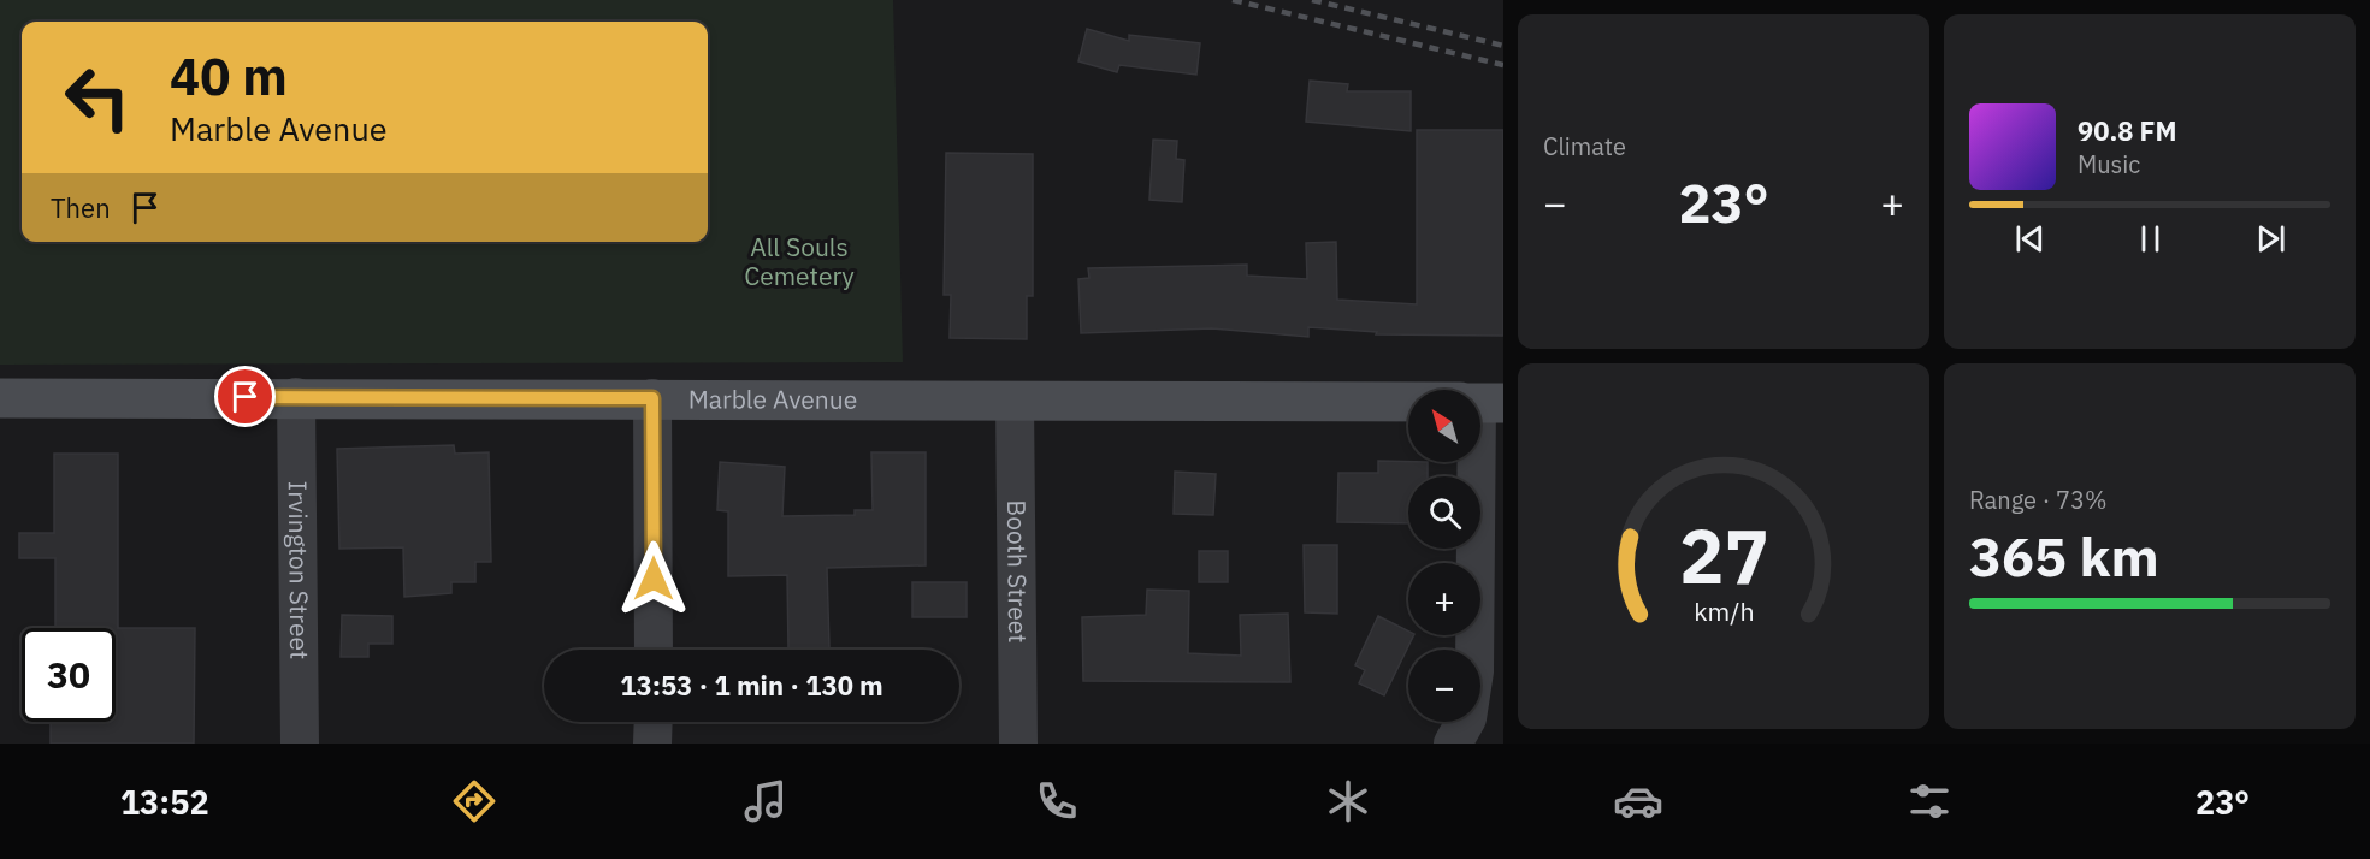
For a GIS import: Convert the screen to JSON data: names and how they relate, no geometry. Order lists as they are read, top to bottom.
{
  "streets": {
    "street": ["Marble Avenue", "Irvington Street", "Booth Street"]
  },
  "crossings": [
    ["Marble Avenue", "Irvington Street"],
    ["Marble Avenue", "Booth Street"]
  ],
  "parks": ["All Souls Cemetery"],
  "north": "top left",
  "page": {
    "tile": [
      "Climate",
      ["Range · 73%", "365 km"]
    ],
    "turn": ["40 m", "Marble Avenue"],
    "song": ["90.8 FM", "Music"],
    "then": "Then",
    "heat": ["−", "23°", "+"],
    "map_buttons": ["+", "−"],
    "limit": "30",
    "trip": "13:53 · 1 min · 130 m",
    "tabs": ["13:52", "23°"],
    "gauge": ["27", "km/h"]
  }
}
